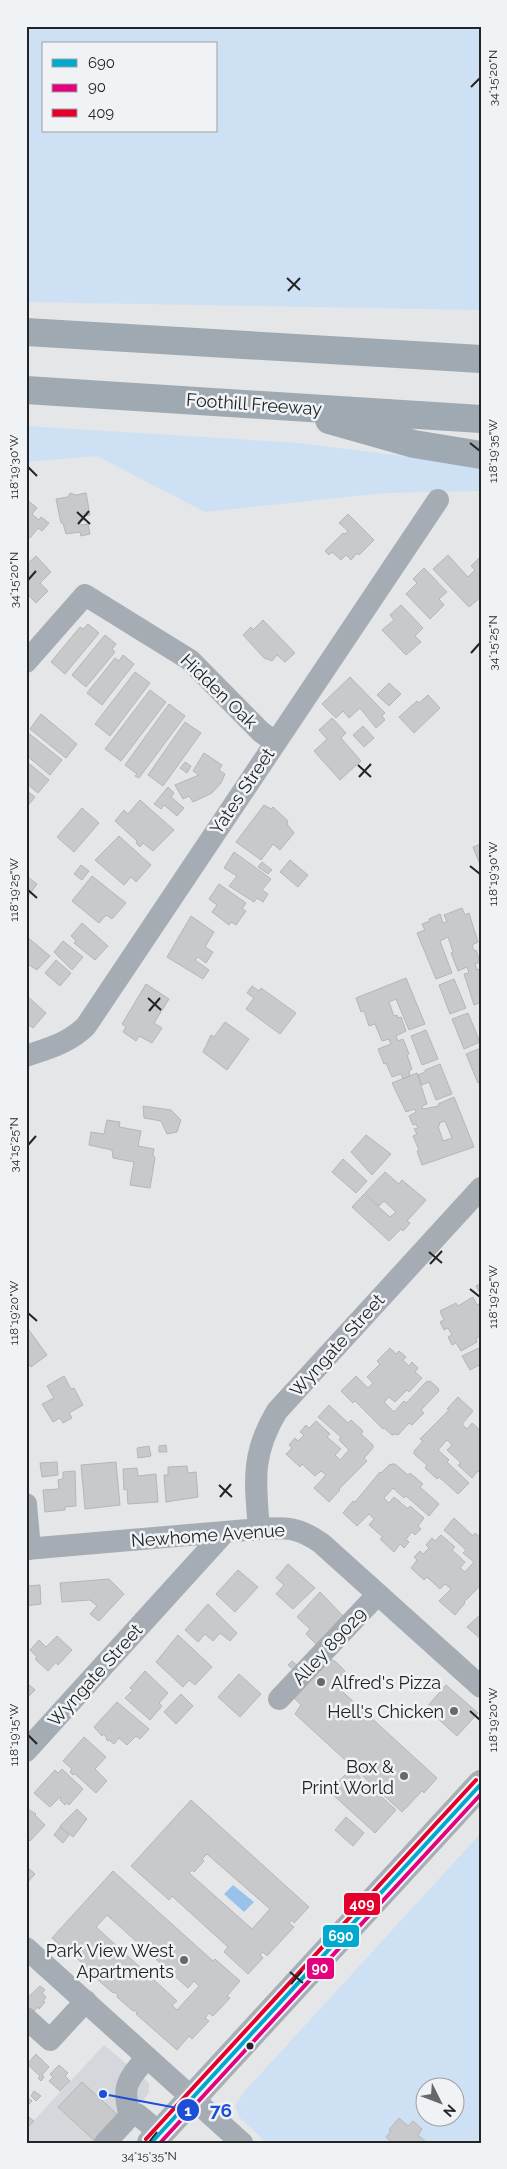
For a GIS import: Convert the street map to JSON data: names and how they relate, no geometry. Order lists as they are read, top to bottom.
{
  "streets": {
    "highway": ["Foothill Freeway"],
    "street": [
      "Hidden Oak",
      "Yates Street",
      "Wyngate Street",
      "Newhome Avenue",
      "Alley 89029"
    ]
  },
  "crossings": [
    ["Hidden Oak", "Yates Street"],
    ["Wyngate Street", "Newhome Avenue"],
    ["Newhome Avenue", "Alley 89029"]
  ],
  "places": [
    "Alfred's Pizza",
    "Hell's Chicken",
    "Box & Print World",
    "Park View West Apartments",
    "76"
  ],
  "lines": ["transit line 409", "transit line 690", "transit line 90"],
  "legend": ["690", "90", "409"],
  "north": "bottom right",
  "coordinates": [
    "34°15'20\"N",
    "118°19'35\"W",
    "118°19'30\"W",
    "34°15'25\"N",
    "118°19'25\"W",
    "118°19'20\"W",
    "118°19'15\"W",
    "34°15'35\"N"
  ]
}
